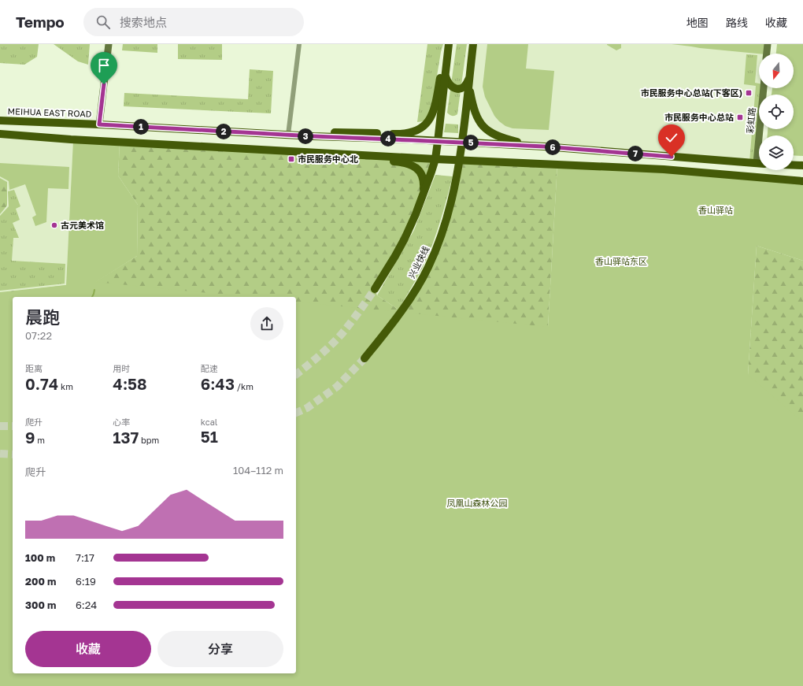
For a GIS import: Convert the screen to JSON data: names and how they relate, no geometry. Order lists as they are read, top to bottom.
{
  "streets": {
    "main road": ["MEIHUA EAST ROAD", "兴业快线"],
    "street": ["彩虹路"]
  },
  "crossings": [
    ["MEIHUA EAST ROAD", "兴业快线"]
  ],
  "parks": ["香山驿站", "香山驿站东区", "凤凰山森林公园"],
  "places": {
    "transit": ["市民服务中心总站(下客区)", "市民服务中心总站", "市民服务中心北"],
    "other": ["古元美术馆"]
  },
  "north": "bottom",
  "page": {
    "header": "Tempo",
    "search": "搜索地点",
    "nav": ["地图", "路线", "收藏"],
    "pins": [
      "1",
      "2",
      "3",
      "4",
      "5",
      "6",
      "7"
    ],
    "heading": ["晨跑", "07:22"],
    "stats": [
      ["距离", "0.74 km"],
      ["用时", "4:58"],
      ["配速", "6:43 /km"],
      ["爬升", "9 m"],
      ["心率", "137 bpm"],
      ["kcal", "51"]
    ],
    "chart": ["爬升", "104–112 m"],
    "list": [
      {
        "name": "100 m",
        "note": "7:17"
      },
      {
        "name": "200 m",
        "note": "6:19"
      },
      {
        "name": "300 m",
        "note": "6:24"
      }
    ],
    "buttons": ["收藏", "分享"]
  }
}
